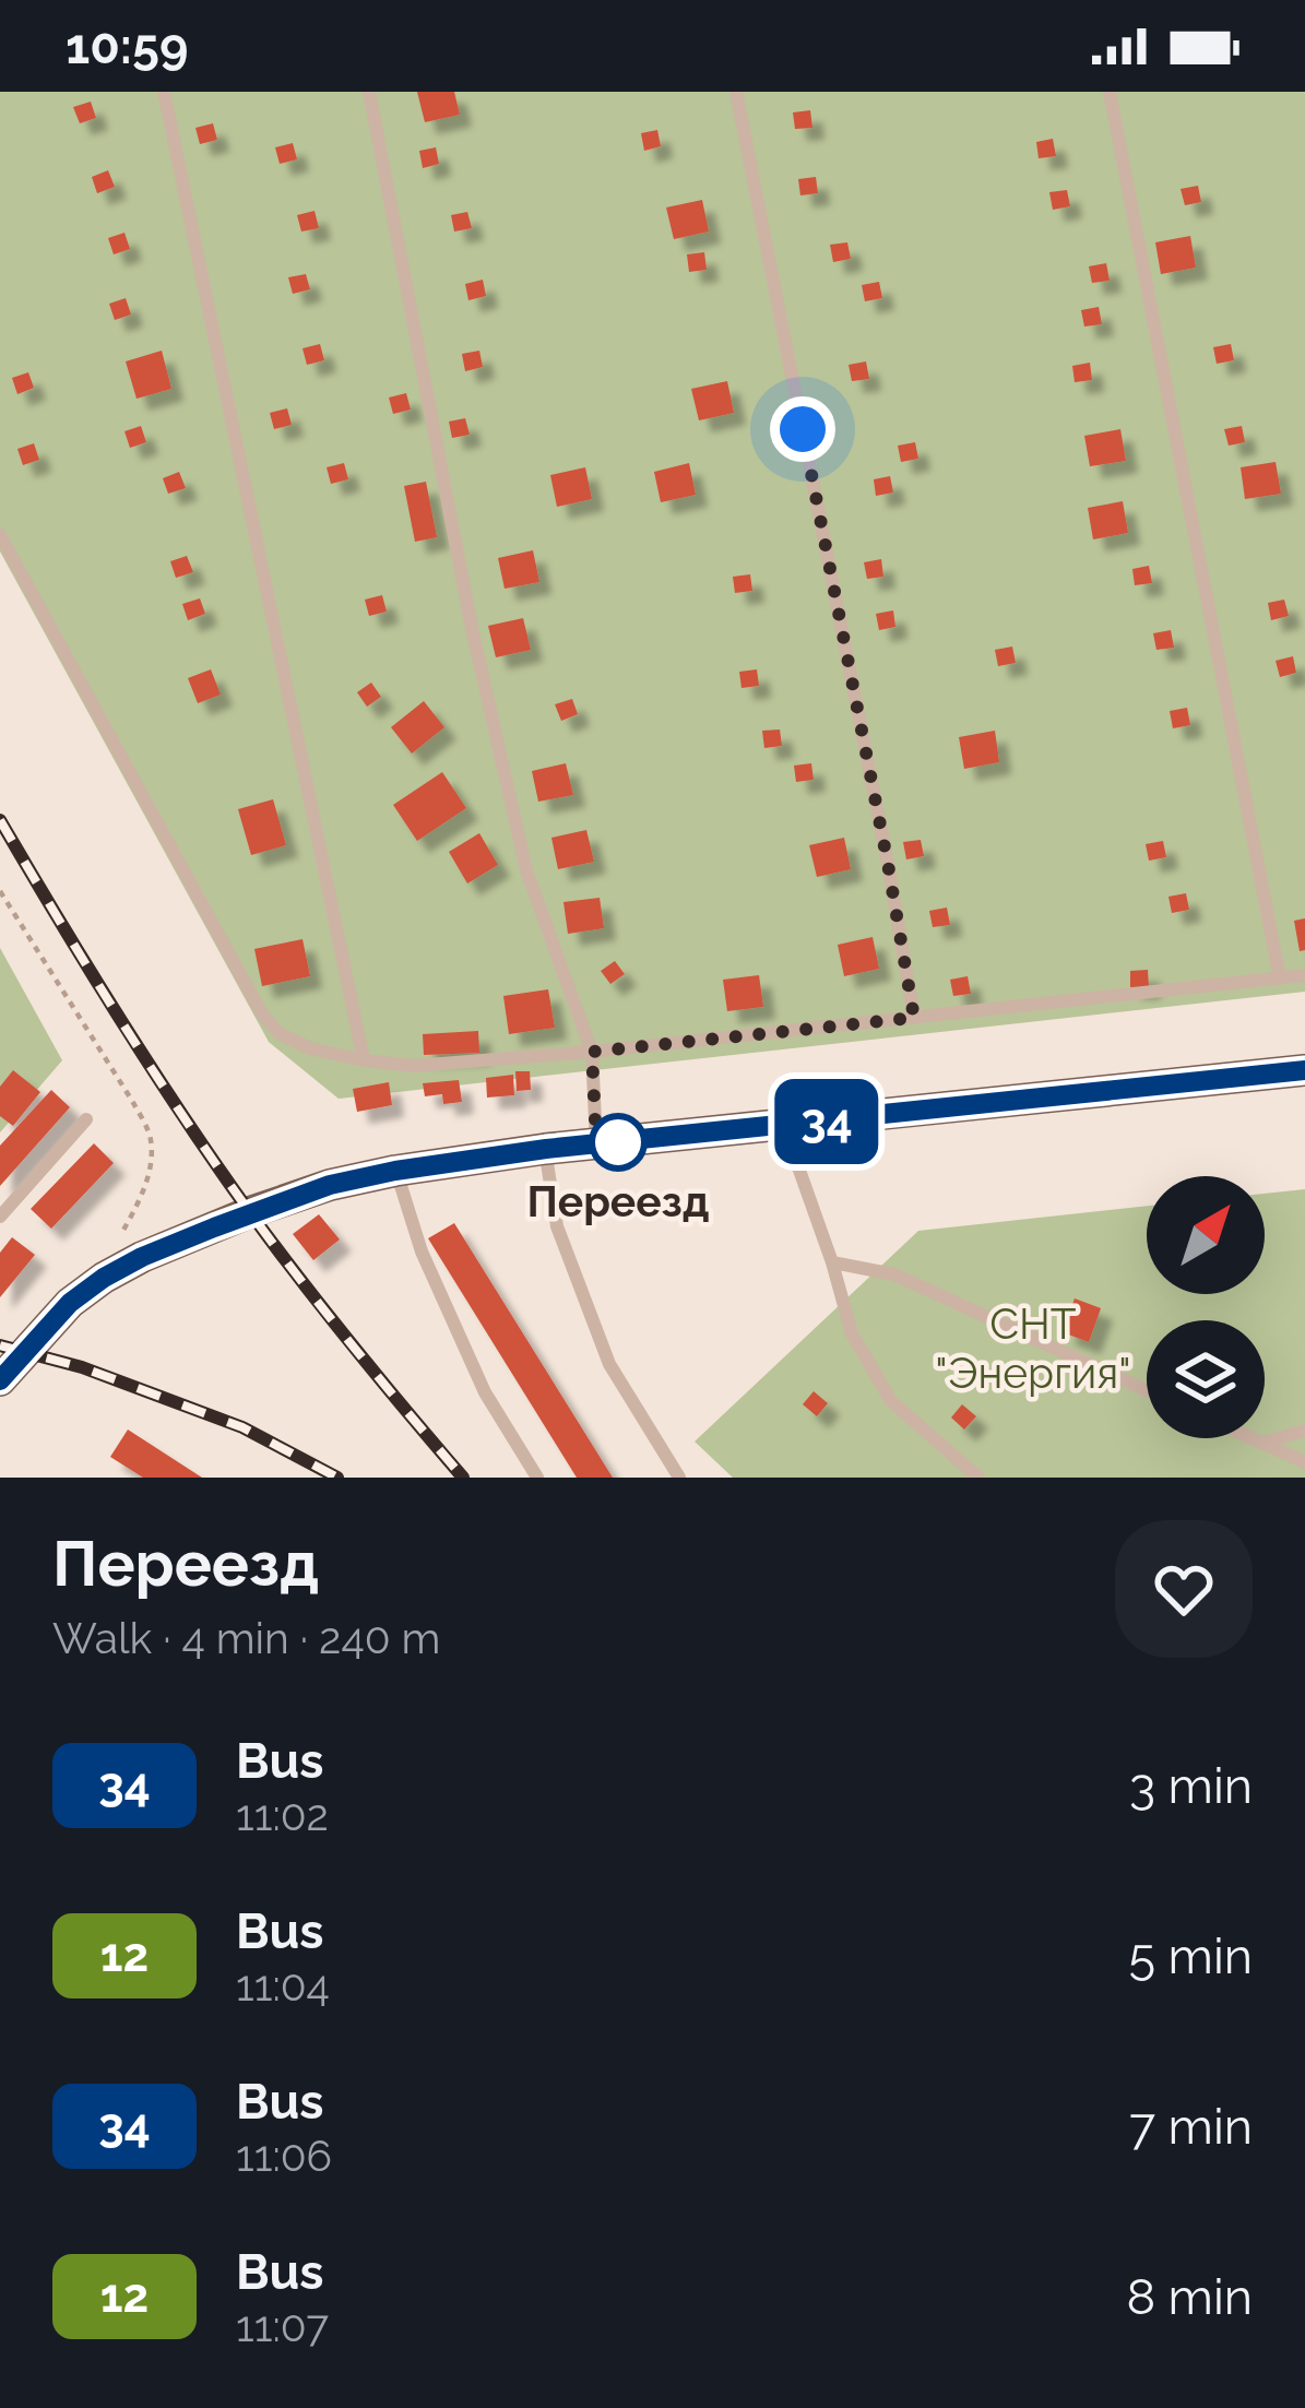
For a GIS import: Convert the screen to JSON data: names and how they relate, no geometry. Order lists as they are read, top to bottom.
{
  "parks": ["СНТ \"Энергия\""],
  "places": ["Переезд"],
  "lines": ["bus line 34"],
  "north": "top right",
  "page": {
    "status": "10:59",
    "on_map": "34",
    "heading": ["Переезд", "Walk · 4 min · 240 m"],
    "list": [
      {
        "mark": "34",
        "name": "Bus",
        "note": "11:02",
        "value": "3 min"
      },
      {
        "mark": "12",
        "name": "Bus",
        "note": "11:04",
        "value": "5 min"
      },
      {
        "mark": "34",
        "name": "Bus",
        "note": "11:06",
        "value": "7 min"
      },
      {
        "mark": "12",
        "name": "Bus",
        "note": "11:07",
        "value": "8 min"
      }
    ]
  }
}
